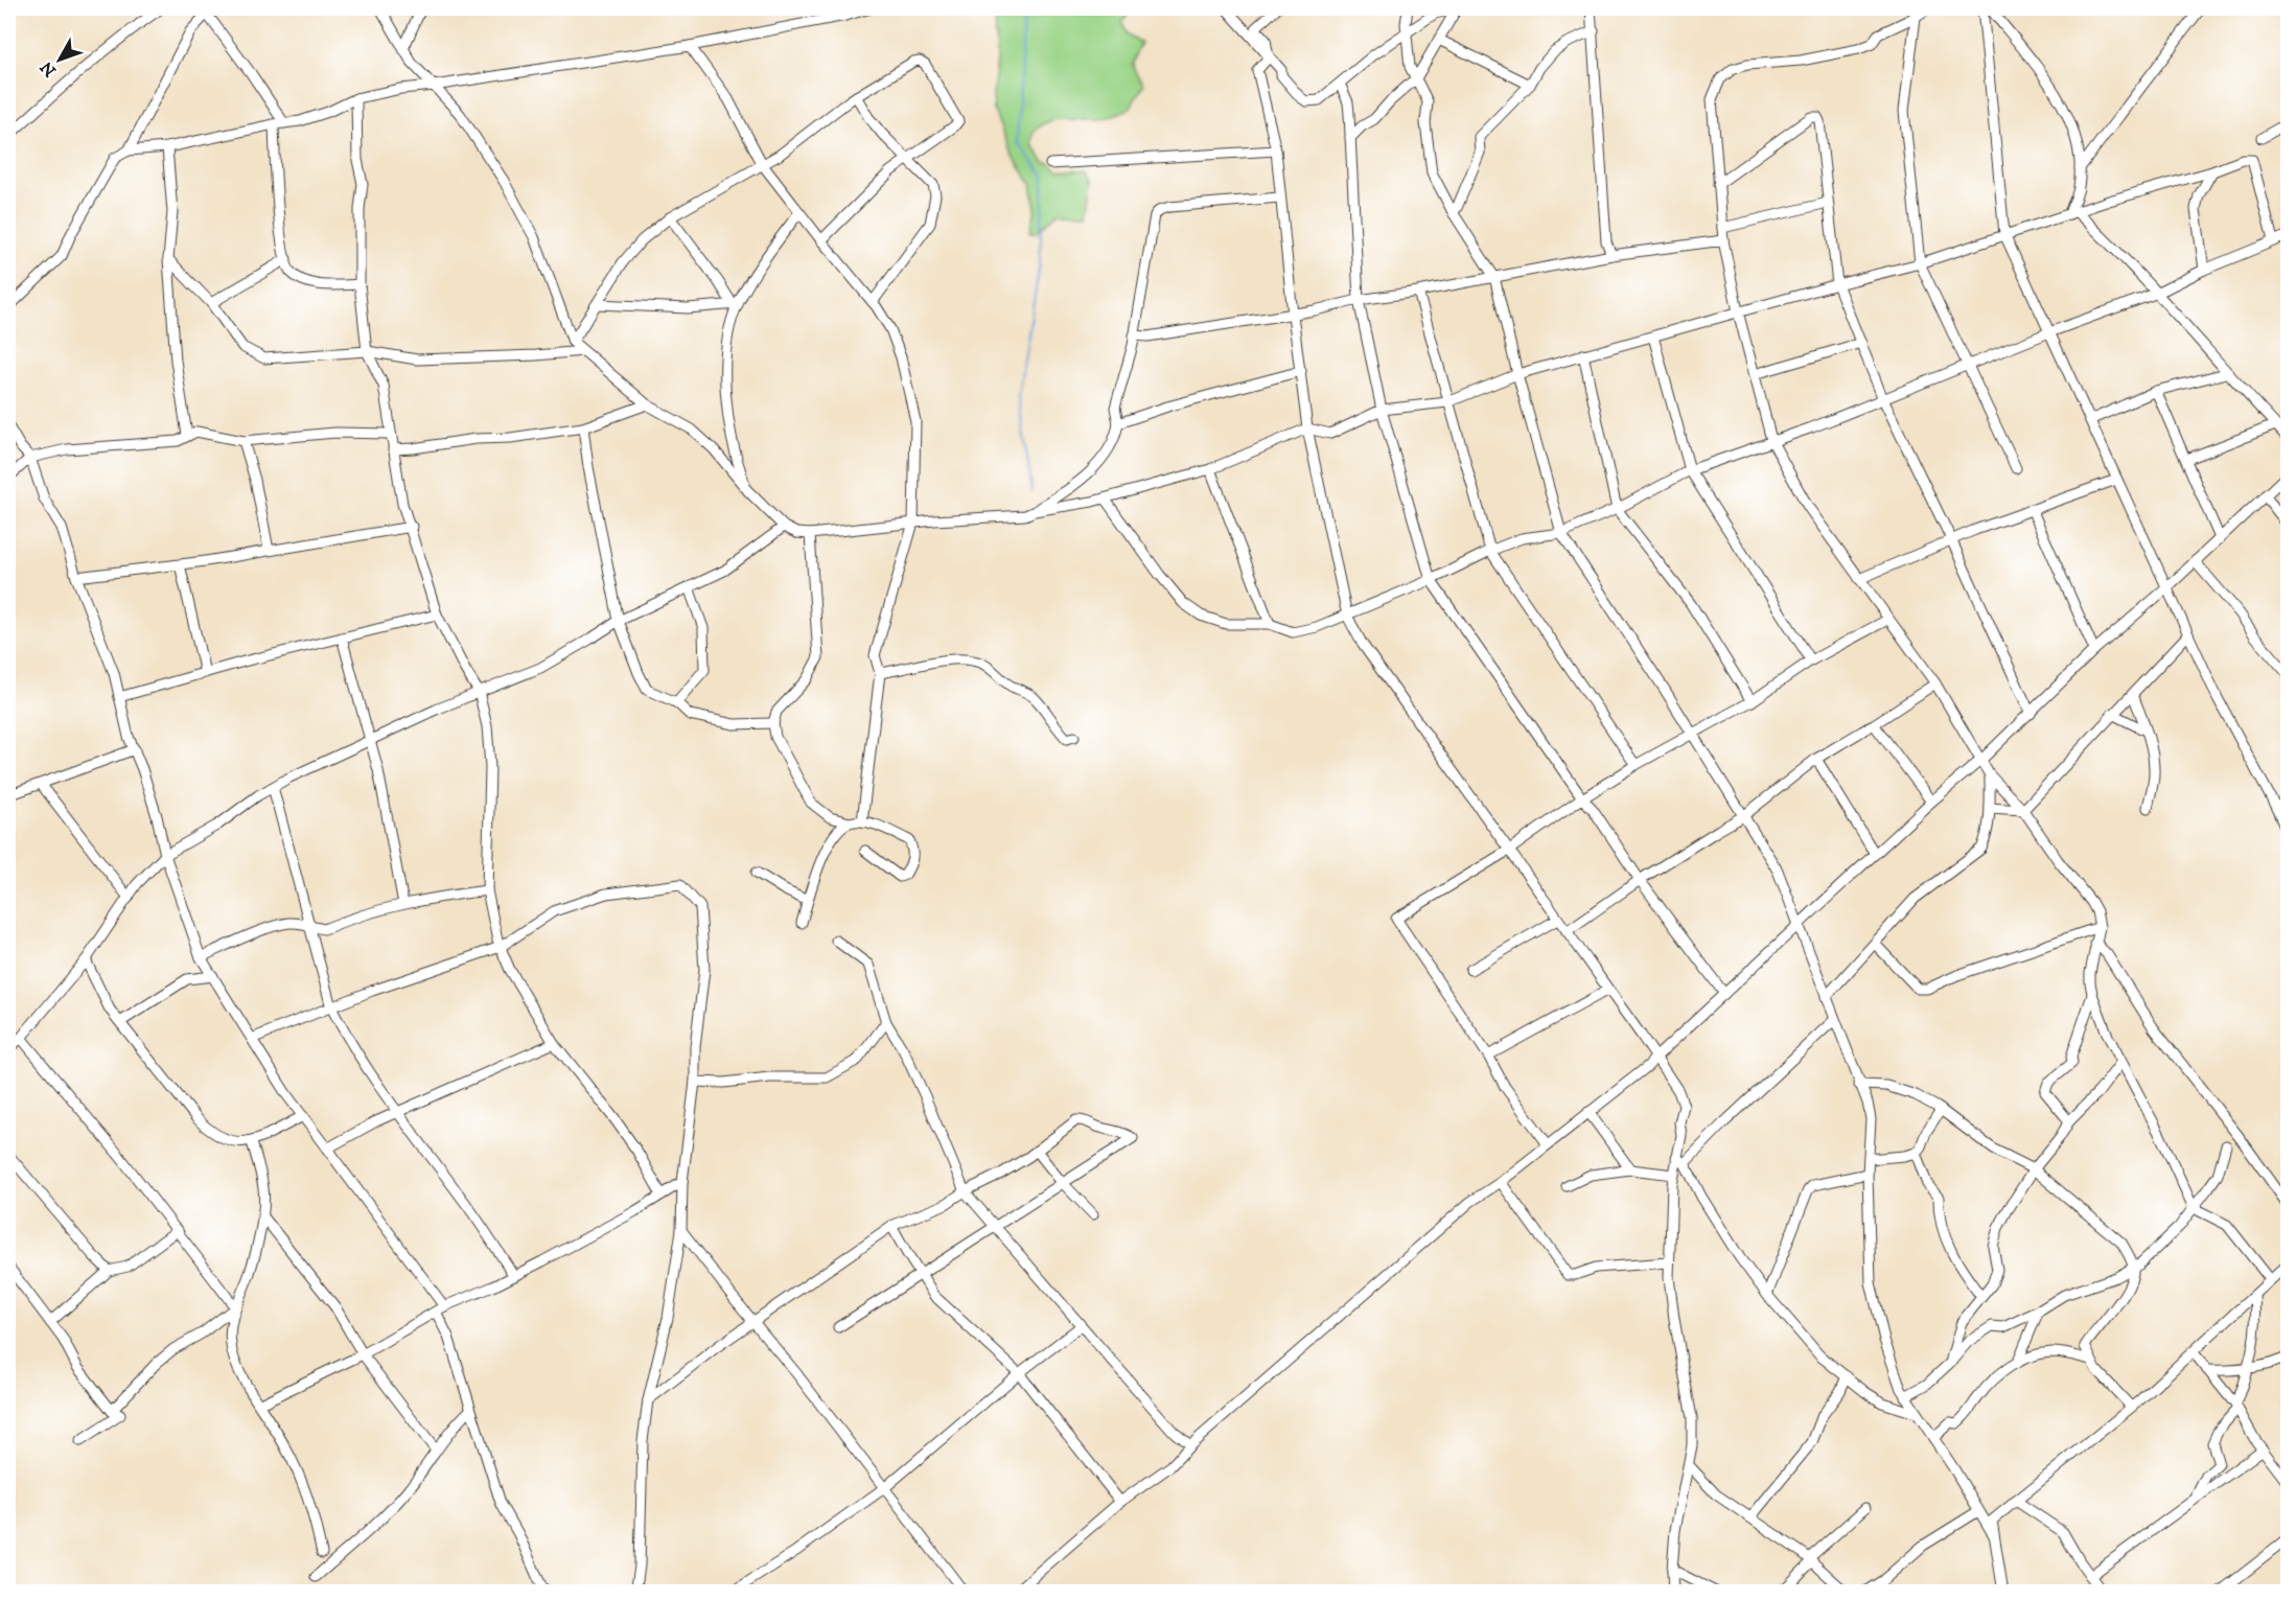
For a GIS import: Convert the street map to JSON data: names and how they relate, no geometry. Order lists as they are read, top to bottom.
{
  "north": "bottom left"
}
